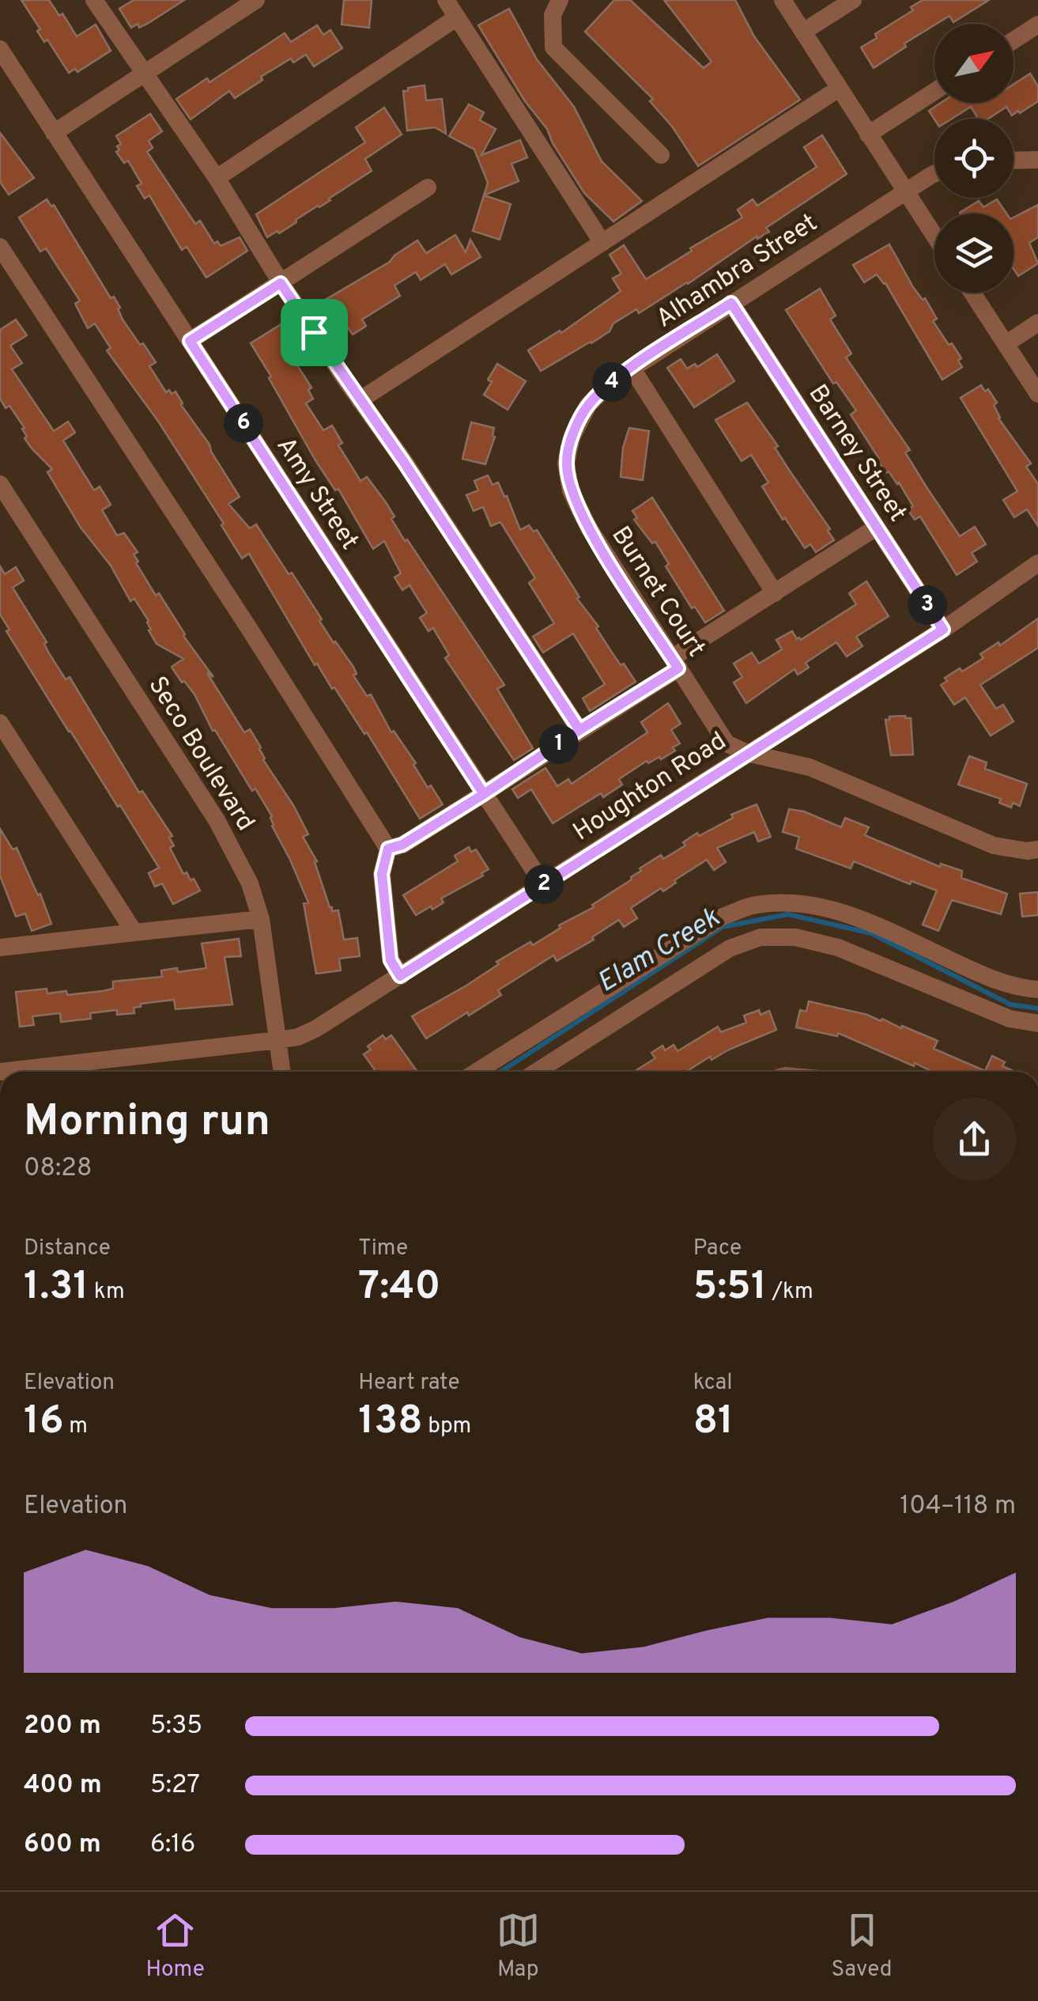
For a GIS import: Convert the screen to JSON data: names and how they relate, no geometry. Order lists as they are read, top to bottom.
{
  "streets": {
    "street": [
      "Alhambra Street",
      "Barney Street",
      "Amy Street",
      "Burnet Court",
      "Seco Boulevard",
      "Houghton Road"
    ]
  },
  "crossings": [
    ["Alhambra Street", "Barney Street"],
    ["Alhambra Street", "Burnet Court"],
    ["Barney Street", "Houghton Road"],
    ["Amy Street", "Houghton Road"],
    ["Burnet Court", "Houghton Road"],
    ["Seco Boulevard", "Houghton Road"]
  ],
  "water": ["Elam Creek"],
  "north": "top right",
  "page": {
    "pins": [
      "4",
      "6",
      "3",
      "1",
      "2"
    ],
    "heading": ["Morning run", "08:28"],
    "stats": [
      ["Distance", "1.31 km"],
      ["Time", "7:40"],
      ["Pace", "5:51 /km"],
      ["Elevation", "16 m"],
      ["Heart rate", "138 bpm"],
      ["kcal", "81"]
    ],
    "chart": ["Elevation", "104–118 m"],
    "list": [
      {
        "name": "200 m",
        "note": "5:35"
      },
      {
        "name": "400 m",
        "note": "5:27"
      },
      {
        "name": "600 m",
        "note": "6:16"
      }
    ],
    "tabs": ["Home", "Map", "Saved"]
  }
}
